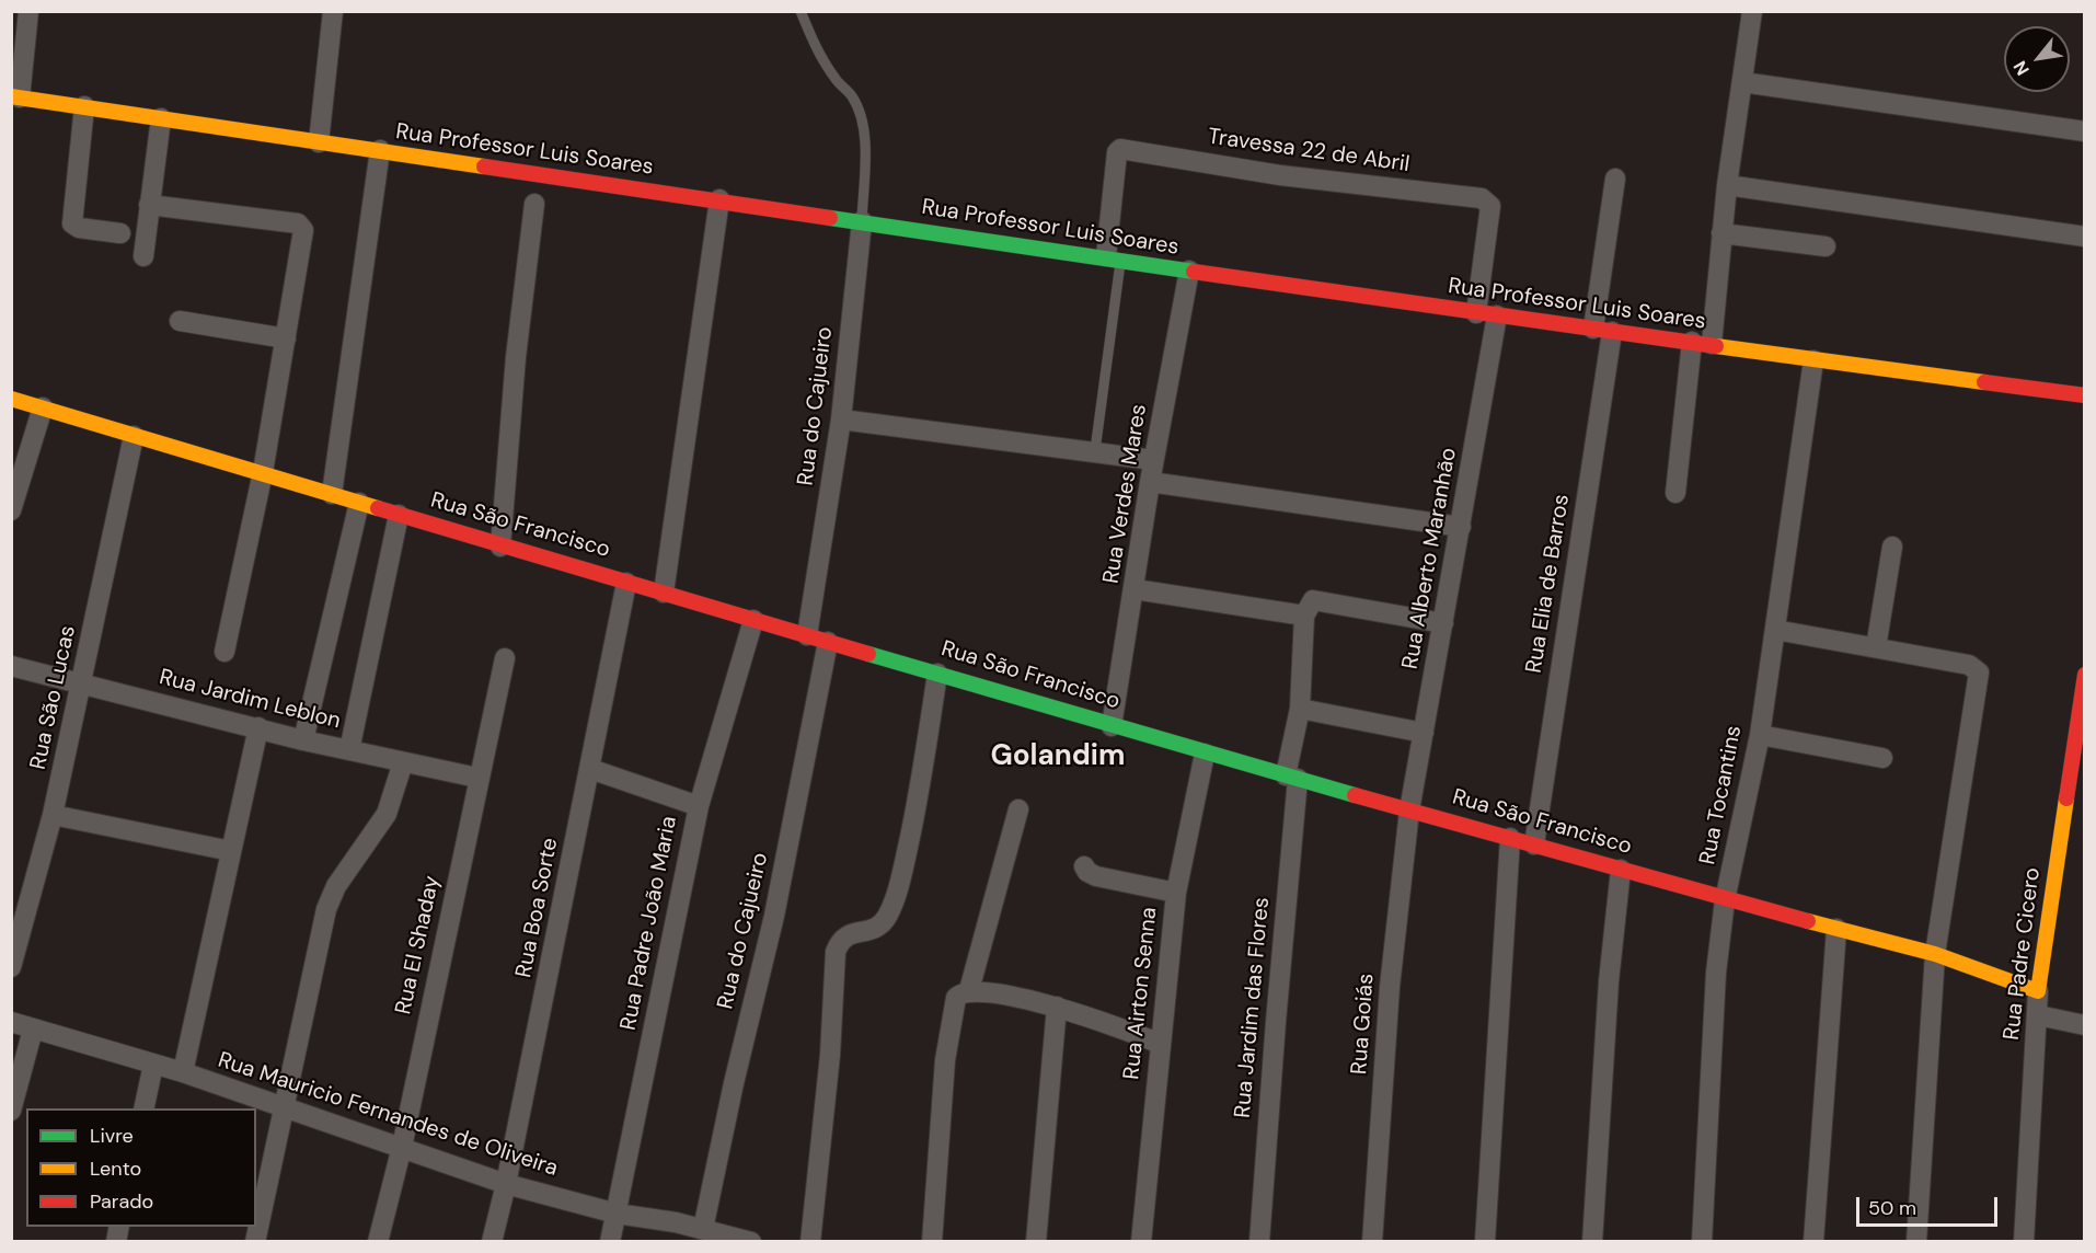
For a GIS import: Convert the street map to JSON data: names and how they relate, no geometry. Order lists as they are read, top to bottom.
{
  "streets": {
    "street": [
      "Rua Professor Luis Soares",
      "Travessa 22 de Abril",
      "Rua do Cajueiro",
      "Rua Verdes Mares",
      "Rua São Francisco",
      "Rua Alberto Maranhão",
      "Rua Elia de Barros",
      "Rua São Lucas",
      "Rua Jardim Leblon",
      "Rua Tocantins",
      "Rua Boa Sorte",
      "Rua Padre João Maria",
      "Rua El Shaday",
      "Rua Padre Cicero",
      "Rua Airton Senna",
      "Rua Jardim das Flores",
      "Rua Goiás",
      "Rua Mauricio Fernandes de Oliveira"
    ]
  },
  "crossings": [
    ["Rua Professor Luis Soares", "Travessa 22 de Abril"],
    ["Rua Professor Luis Soares", "Rua do Cajueiro"],
    ["Rua Professor Luis Soares", "Rua Verdes Mares"],
    ["Rua Professor Luis Soares", "Rua Alberto Maranhão"],
    ["Rua Professor Luis Soares", "Rua Elia de Barros"],
    ["Rua Professor Luis Soares", "Rua Tocantins"],
    ["Rua do Cajueiro", "Rua São Francisco"],
    ["Rua do Cajueiro", "Rua Mauricio Fernandes de Oliveira"],
    ["Rua Verdes Mares", "Rua São Francisco"],
    ["Rua São Francisco", "Rua Alberto Maranhão"],
    ["Rua São Francisco", "Rua Elia de Barros"],
    ["Rua São Francisco", "Rua São Lucas"],
    ["Rua São Francisco", "Rua Tocantins"],
    ["Rua São Francisco", "Rua Boa Sorte"],
    ["Rua São Francisco", "Rua Padre João Maria"],
    ["Rua São Francisco", "Rua Padre Cicero"],
    ["Rua São Francisco", "Rua Airton Senna"],
    ["Rua São Francisco", "Rua Jardim das Flores"],
    ["Rua São Francisco", "Rua Goiás"],
    ["Rua Alberto Maranhão", "Rua Goiás"],
    ["Rua São Lucas", "Rua Jardim Leblon"],
    ["Rua Jardim Leblon", "Rua El Shaday"],
    ["Rua Boa Sorte", "Rua Mauricio Fernandes de Oliveira"],
    ["Rua Padre João Maria", "Rua Mauricio Fernandes de Oliveira"],
    ["Rua El Shaday", "Rua Mauricio Fernandes de Oliveira"]
  ],
  "districts": ["Golandim"],
  "legend": ["Livre", "Lento", "Parado"],
  "scale_bar": "50 m",
  "north": "bottom left"
}
